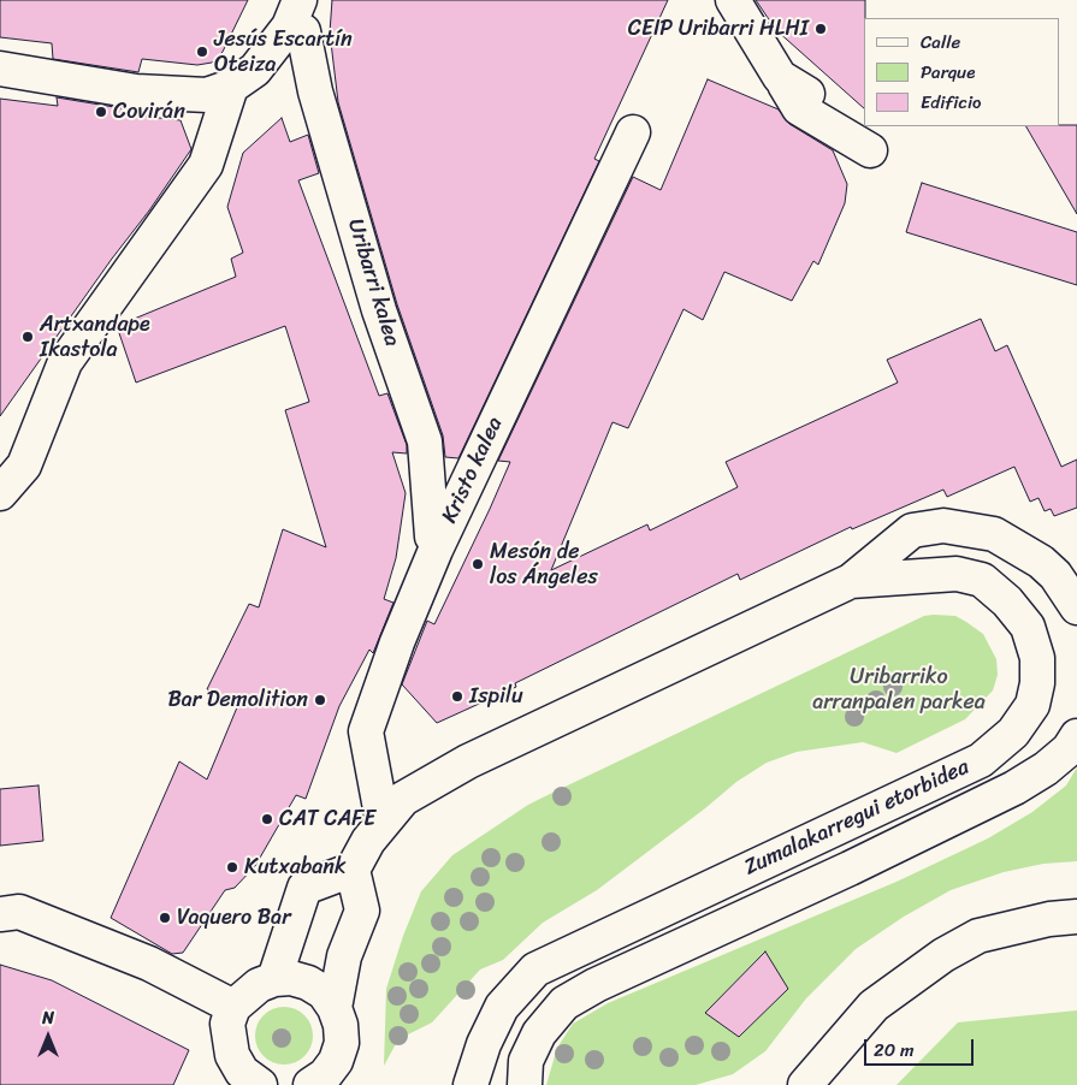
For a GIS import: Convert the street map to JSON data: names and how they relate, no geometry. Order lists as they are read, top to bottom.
{
  "streets": {
    "street": ["Uribarri kalea", "Kristo kalea", "Zumalakarregui etorbidea"]
  },
  "crossings": [
    ["Kristo kalea", "Zumalakarregui etorbidea"]
  ],
  "parks": ["Uribarriko arranpalen parkea"],
  "places": [
    "CEIP Uribarri HLHI",
    "Jesús Escartín Oteiza",
    "Covirán",
    "Artxandape Ikastola",
    "Mesón de los Ángeles",
    "Ispilu",
    "Bar Demolition",
    "CAT CAFE",
    "Kutxabank",
    "Vaquero Bar"
  ],
  "legend": ["Calle", "Parque", "Edificio"],
  "scale_bar": "20 m",
  "north": "top"
}
